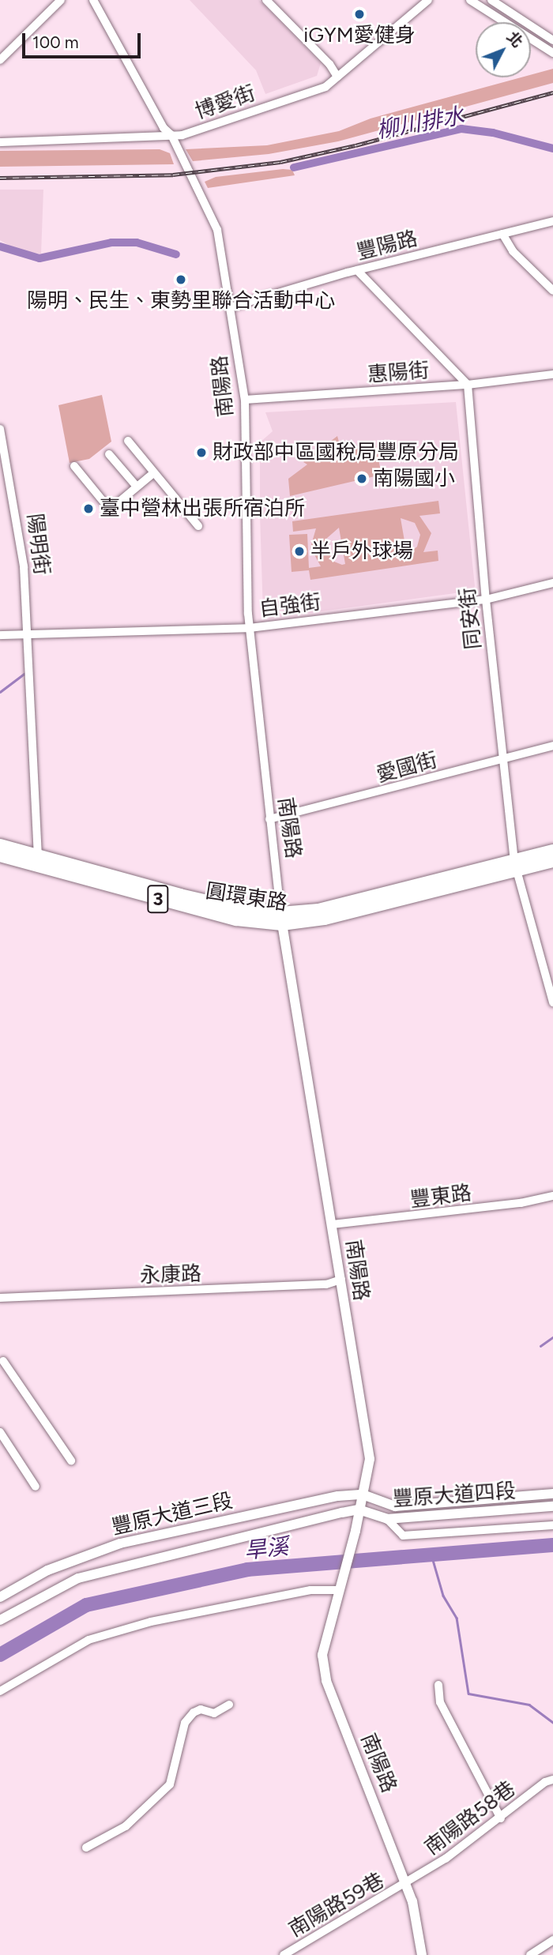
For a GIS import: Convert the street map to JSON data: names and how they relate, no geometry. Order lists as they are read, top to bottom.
{
  "streets": {
    "main road": ["圓環東路", "3"],
    "street": [
      "博愛街",
      "豐陽路",
      "惠陽街",
      "南陽路",
      "陽明街",
      "自強街",
      "同安街",
      "愛國街",
      "豐東路",
      "永康路",
      "豐原大道四段",
      "豐原大道三段",
      "南陽路58巷",
      "南陽路59巷"
    ]
  },
  "crossings": [
    ["博愛街", "南陽路"],
    ["豐陽路", "南陽路"],
    ["惠陽街", "南陽路"],
    ["惠陽街", "同安街"],
    ["南陽路", "自強街"],
    ["南陽路", "愛國街"],
    ["南陽路", "圓環東路"],
    ["南陽路", "豐東路"],
    ["南陽路", "永康路"],
    ["南陽路", "豐原大道四段"],
    ["南陽路", "豐原大道三段"],
    ["南陽路", "南陽路58巷"],
    ["南陽路", "南陽路59巷"],
    ["陽明街", "自強街"],
    ["陽明街", "圓環東路"],
    ["自強街", "同安街"],
    ["同安街", "愛國街"],
    ["同安街", "圓環東路"],
    ["豐原大道四段", "豐原大道三段"],
    ["南陽路58巷", "南陽路59巷"]
  ],
  "water": ["柳川排水", "旱溪"],
  "places": [
    "iGYM愛健身",
    "陽明、民生、東勢里聯合活動中心",
    "財政部中區國稅局豐原分局",
    "南陽國小",
    "臺中營林出張所宿泊所",
    "半戶外球場"
  ],
  "scale_bar": "100 m",
  "north": "top right"
}
